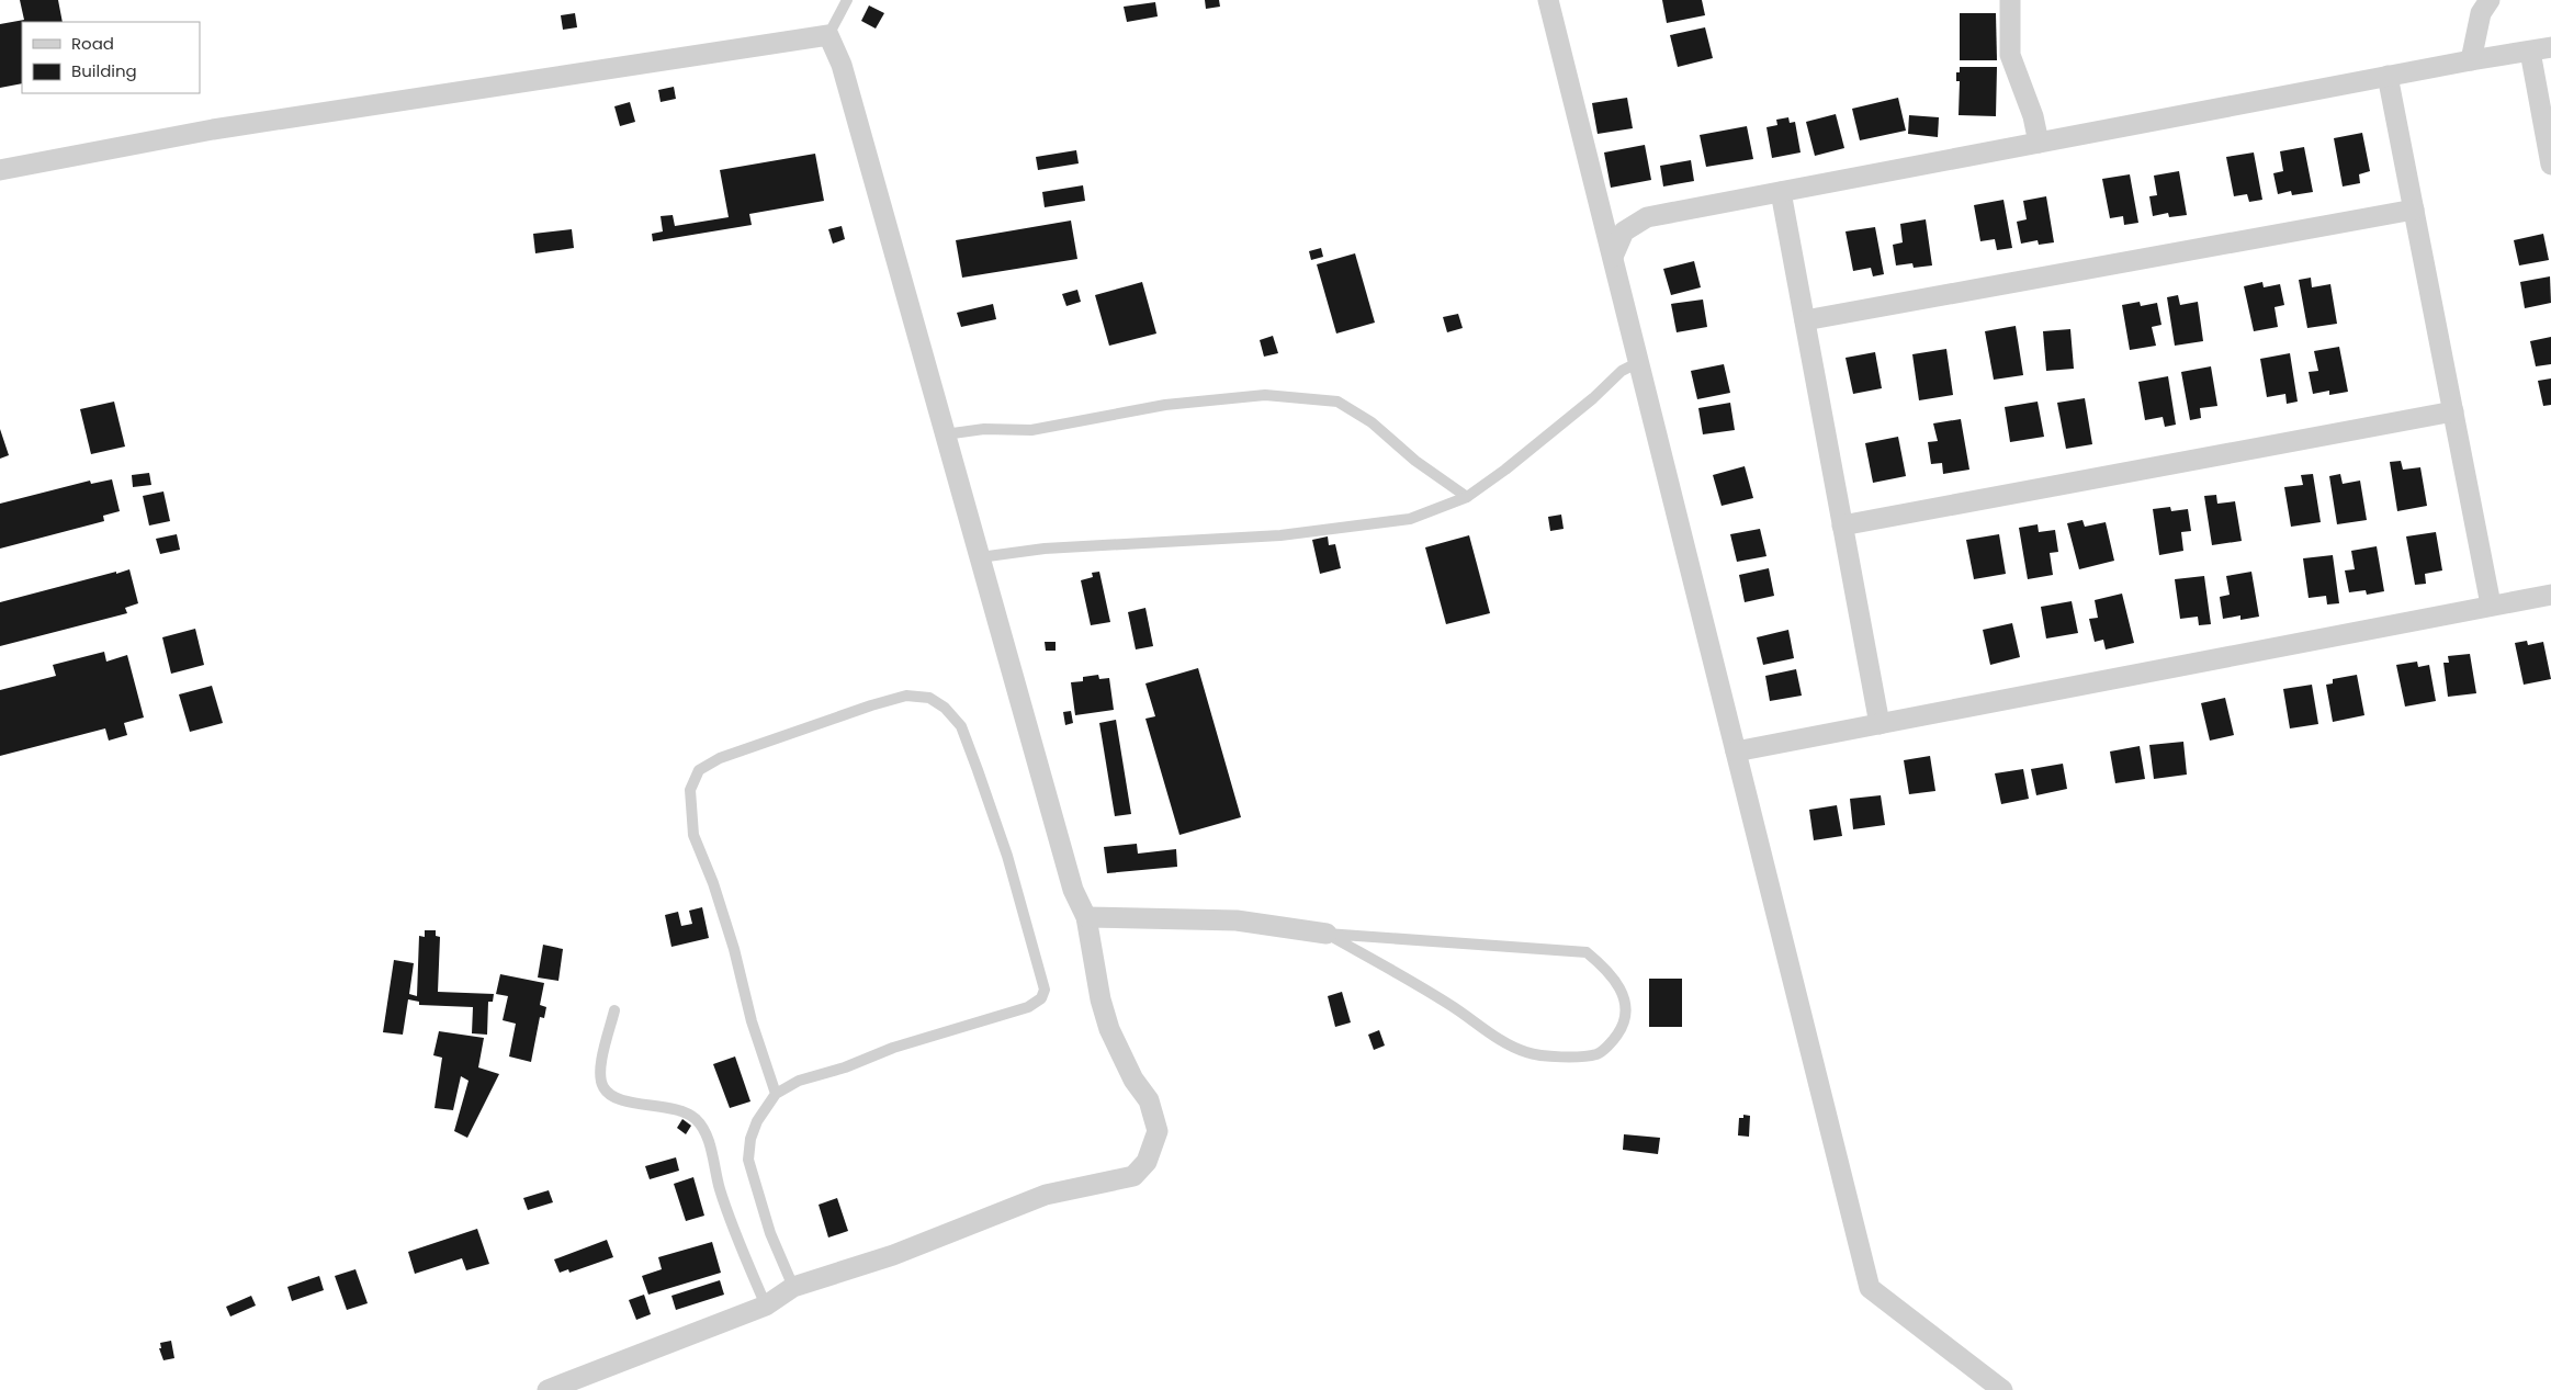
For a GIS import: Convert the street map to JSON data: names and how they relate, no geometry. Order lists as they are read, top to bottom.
{
  "legend": ["Road", "Building"]
}
